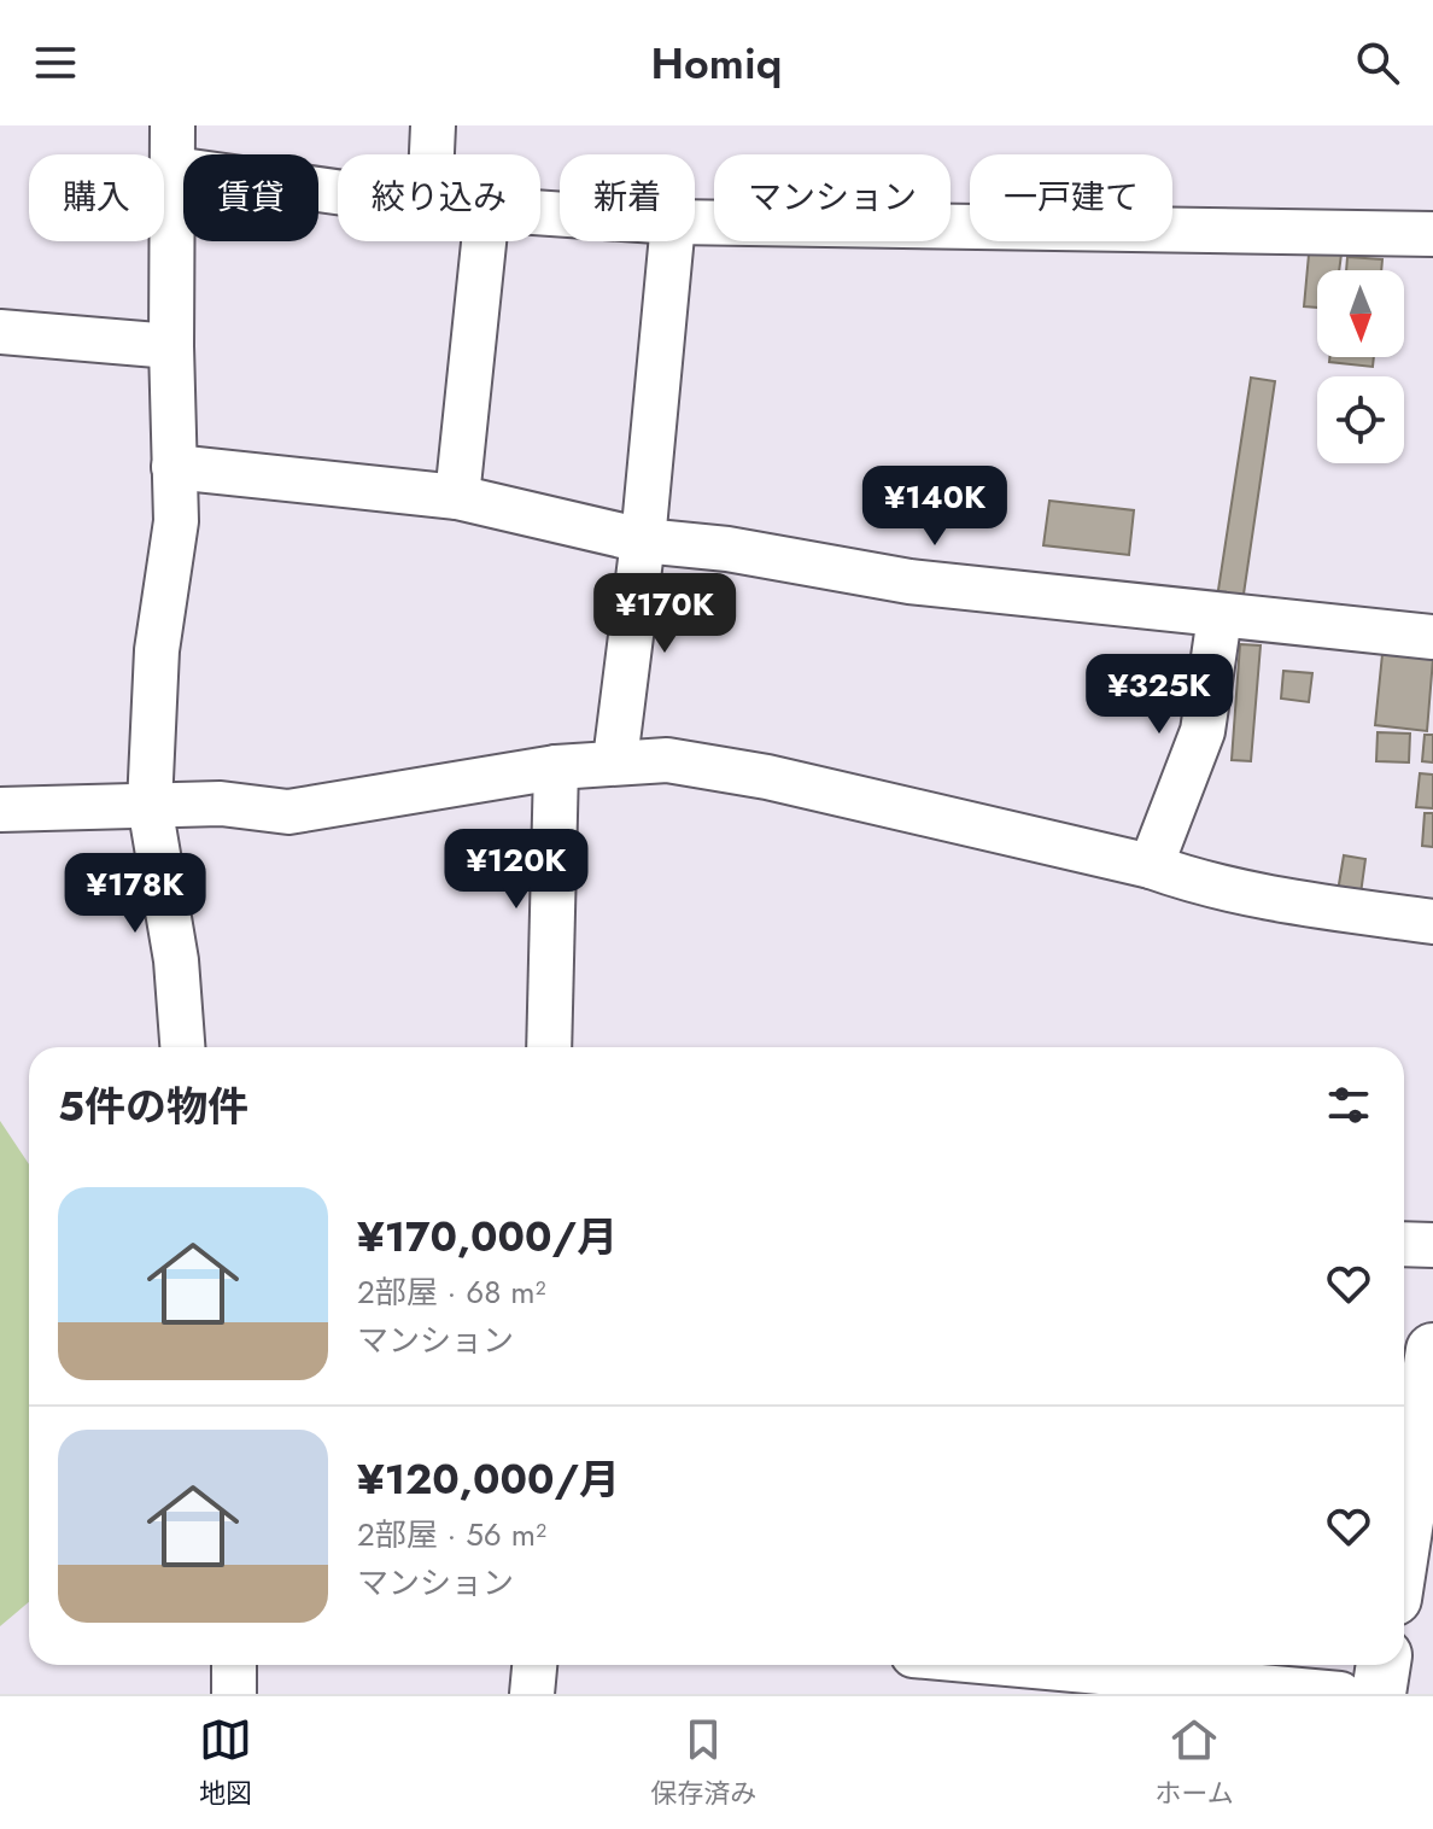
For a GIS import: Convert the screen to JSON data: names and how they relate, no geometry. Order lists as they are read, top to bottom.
{
  "north": "bottom",
  "page": {
    "header": "Homiq",
    "chip": [
      "購入",
      "賃貸",
      "絞り込み",
      "新着",
      "マンション",
      "一戸建て"
    ],
    "price": [
      "¥140K",
      "¥170K",
      "¥325K",
      "¥120K",
      "¥178K"
    ],
    "heading": "5件の物件",
    "list": [
      {
        "name": "¥170,000/月",
        "note": "2部屋 · 68 m² · マンション"
      },
      {
        "name": "¥120,000/月",
        "note": "2部屋 · 56 m² · マンション"
      }
    ],
    "tabs": ["地図", "保存済み", "ホーム"]
  }
}
